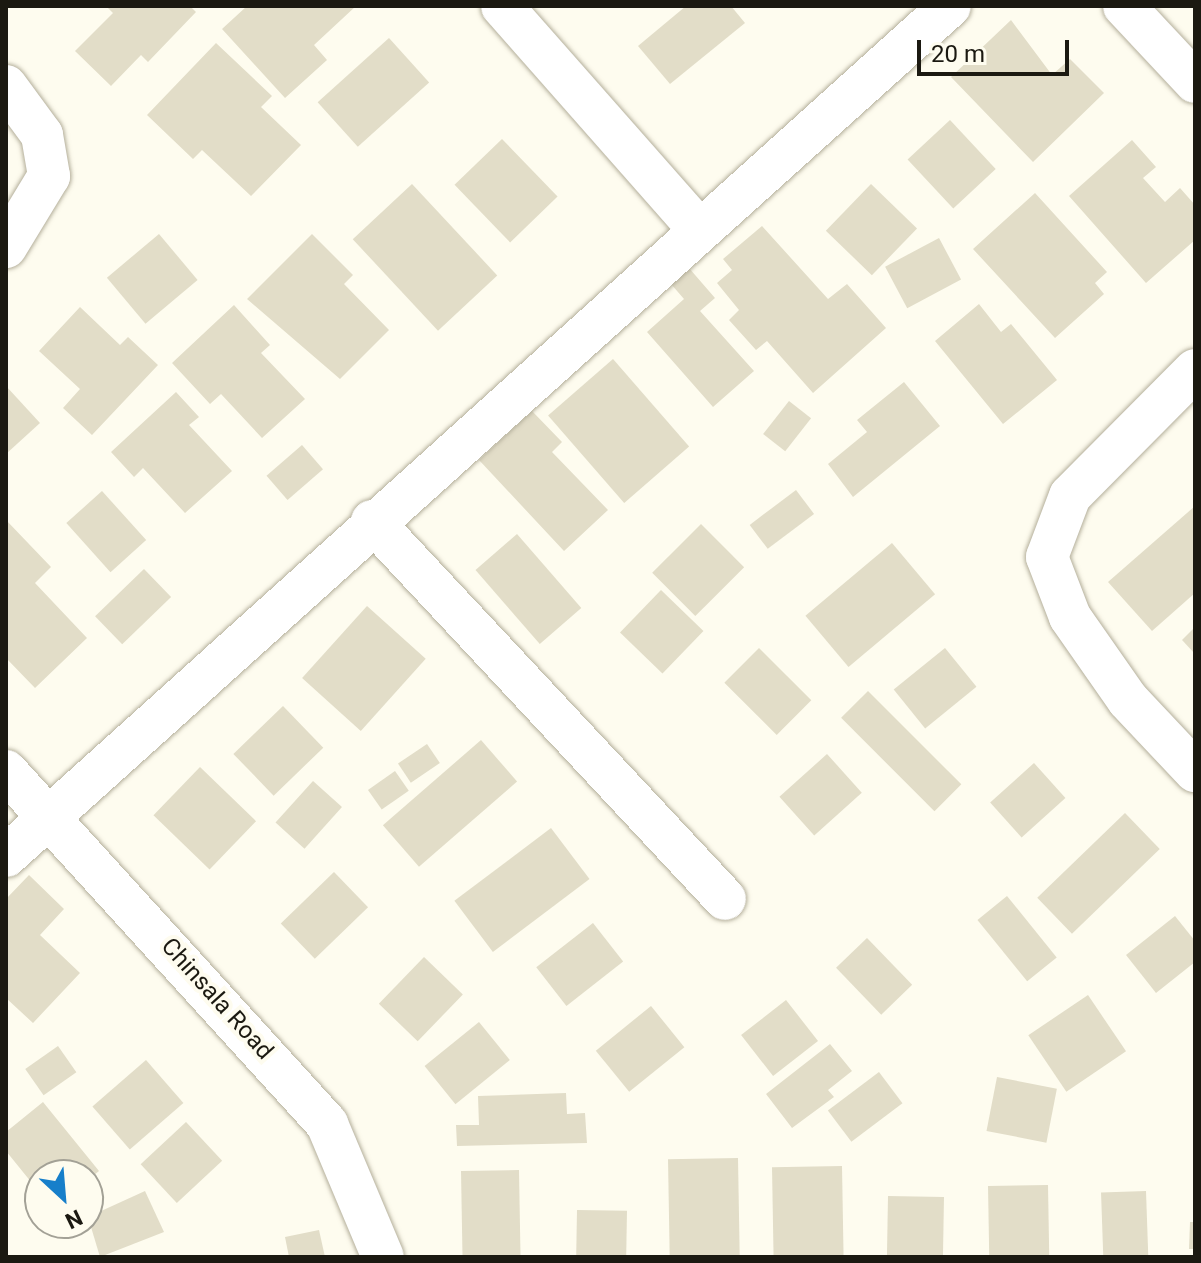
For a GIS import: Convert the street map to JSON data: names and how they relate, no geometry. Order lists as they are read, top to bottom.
{
  "streets": {
    "street": ["Chinsala Road"]
  },
  "scale_bar": "20 m",
  "north": "bottom right"
}
